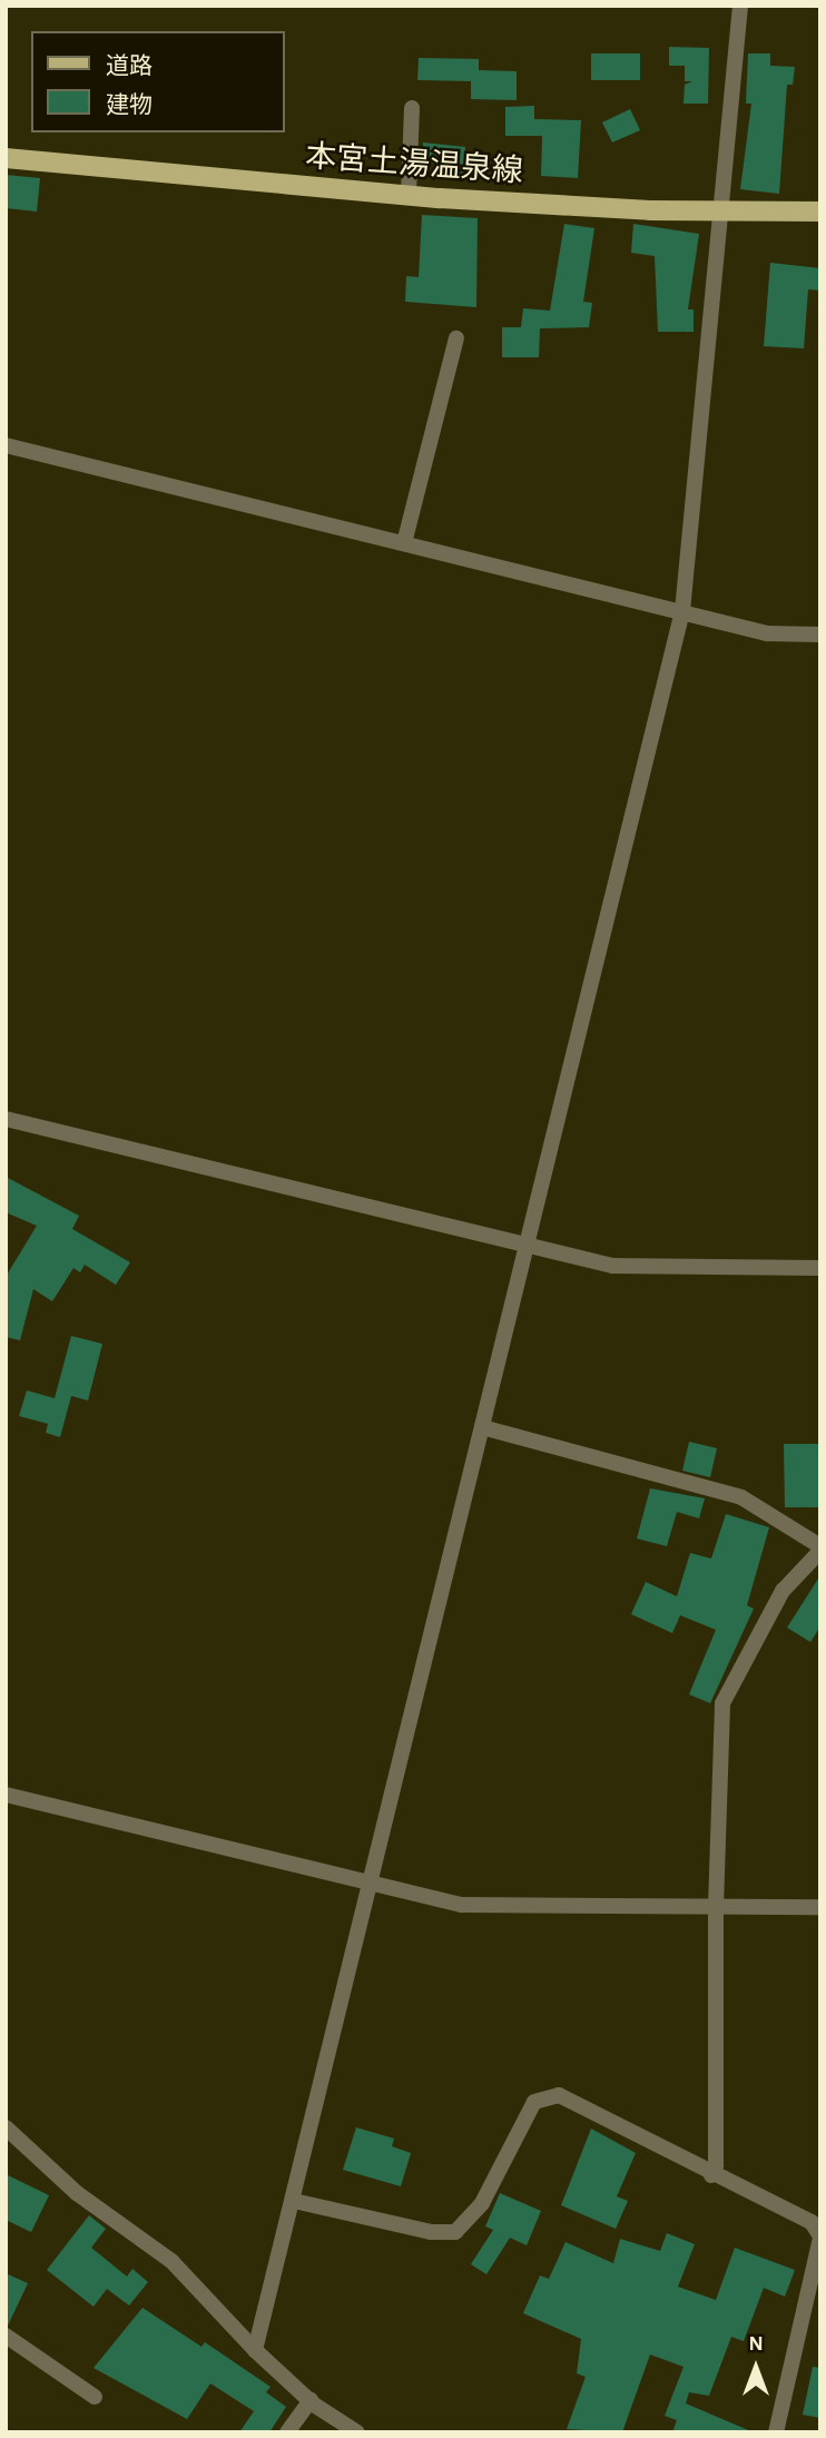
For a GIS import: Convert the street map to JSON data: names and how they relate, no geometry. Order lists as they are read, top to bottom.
{
  "streets": {
    "main road": ["本宮土湯温泉線"]
  },
  "legend": ["道路", "建物"],
  "north": "top"
}
